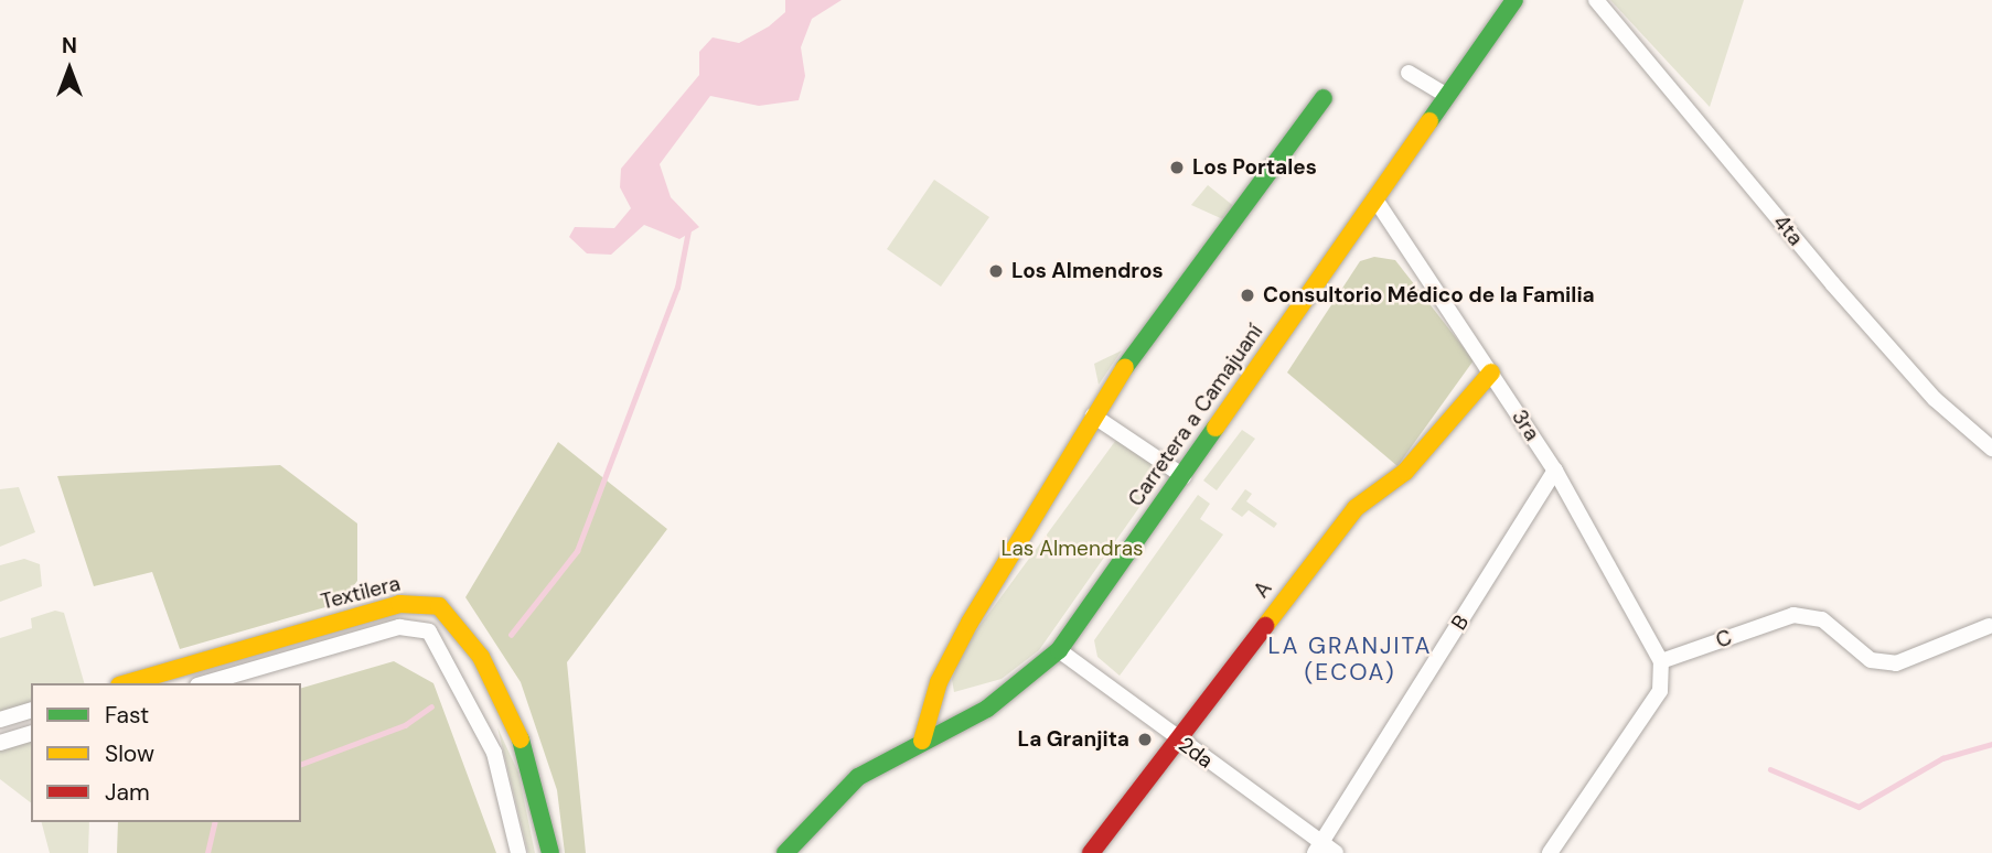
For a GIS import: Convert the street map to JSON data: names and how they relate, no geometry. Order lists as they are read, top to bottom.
{
  "streets": {
    "street": [
      "4ta",
      "Carretera a Camajuaní",
      "3ra",
      "A",
      "Textilera",
      "B",
      "C",
      "2da"
    ]
  },
  "crossings": [
    ["Carretera a Camajuaní", "3ra"],
    ["Carretera a Camajuaní", "2da"],
    ["3ra", "A"],
    ["3ra", "B"],
    ["3ra", "C"],
    ["A", "2da"],
    ["B", "2da"]
  ],
  "districts": ["LA GRANJITA (ECOA)"],
  "parks": ["Las Almendras"],
  "places": [
    "Los Portales",
    "Los Almendros",
    "Consultorio Médico de la Familia",
    "La Granjita"
  ],
  "legend": ["Fast", "Slow", "Jam"],
  "north": "top"
}
